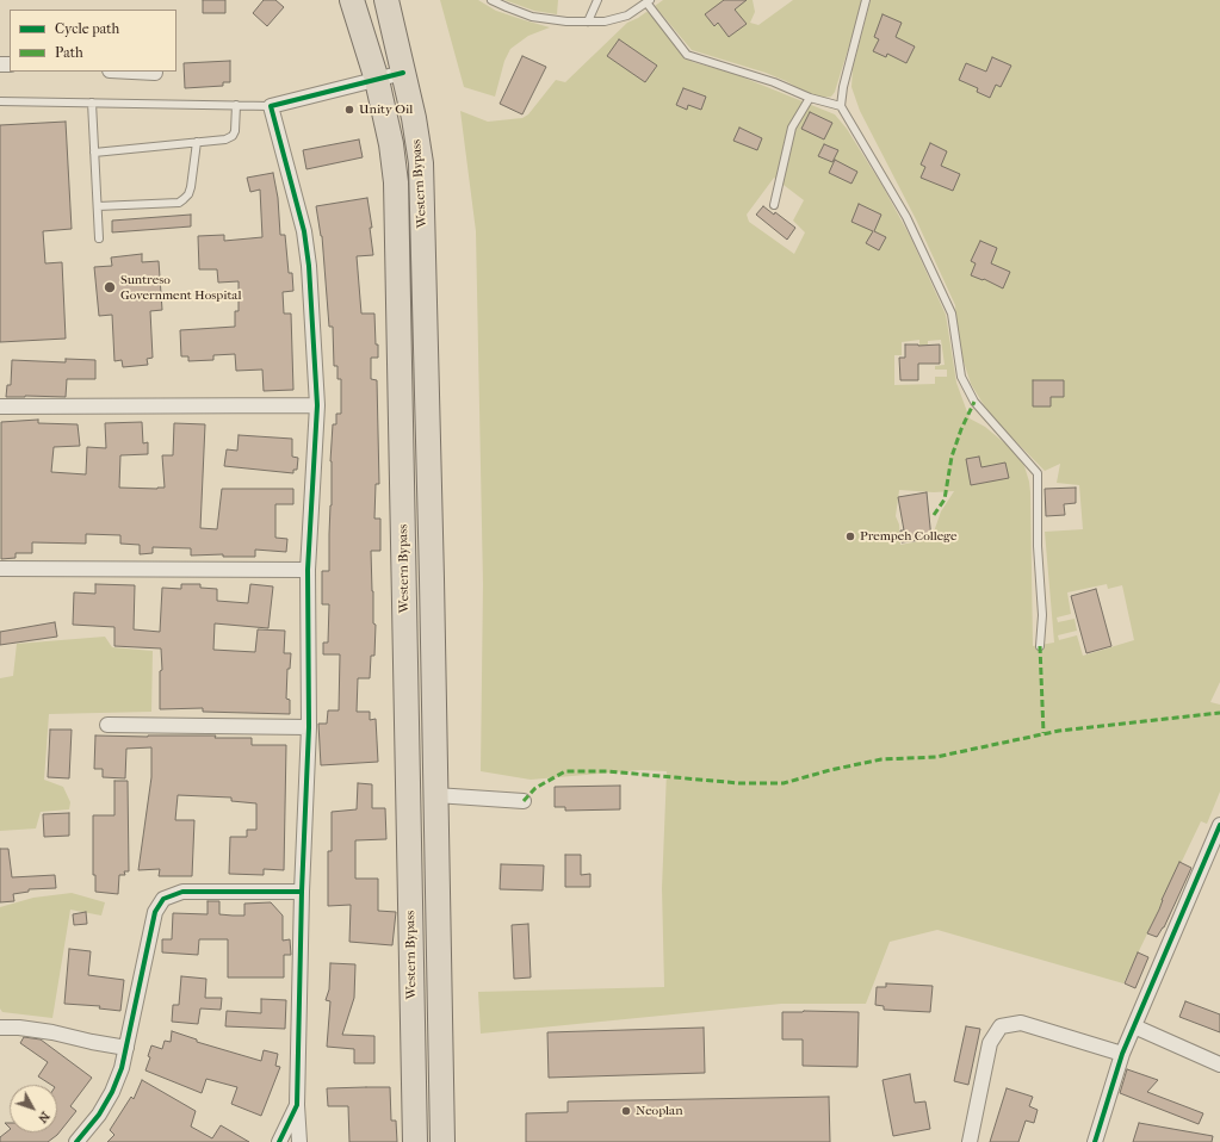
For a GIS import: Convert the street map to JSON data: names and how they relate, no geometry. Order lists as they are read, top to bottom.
{
  "streets": {
    "highway": ["Western Bypass"]
  },
  "places": [
    "Unity Oil",
    "Suntreso Government Hospital",
    "Prempeh College",
    "Neoplan"
  ],
  "legend": ["Cycle path", "Path"],
  "north": "bottom right"
}
